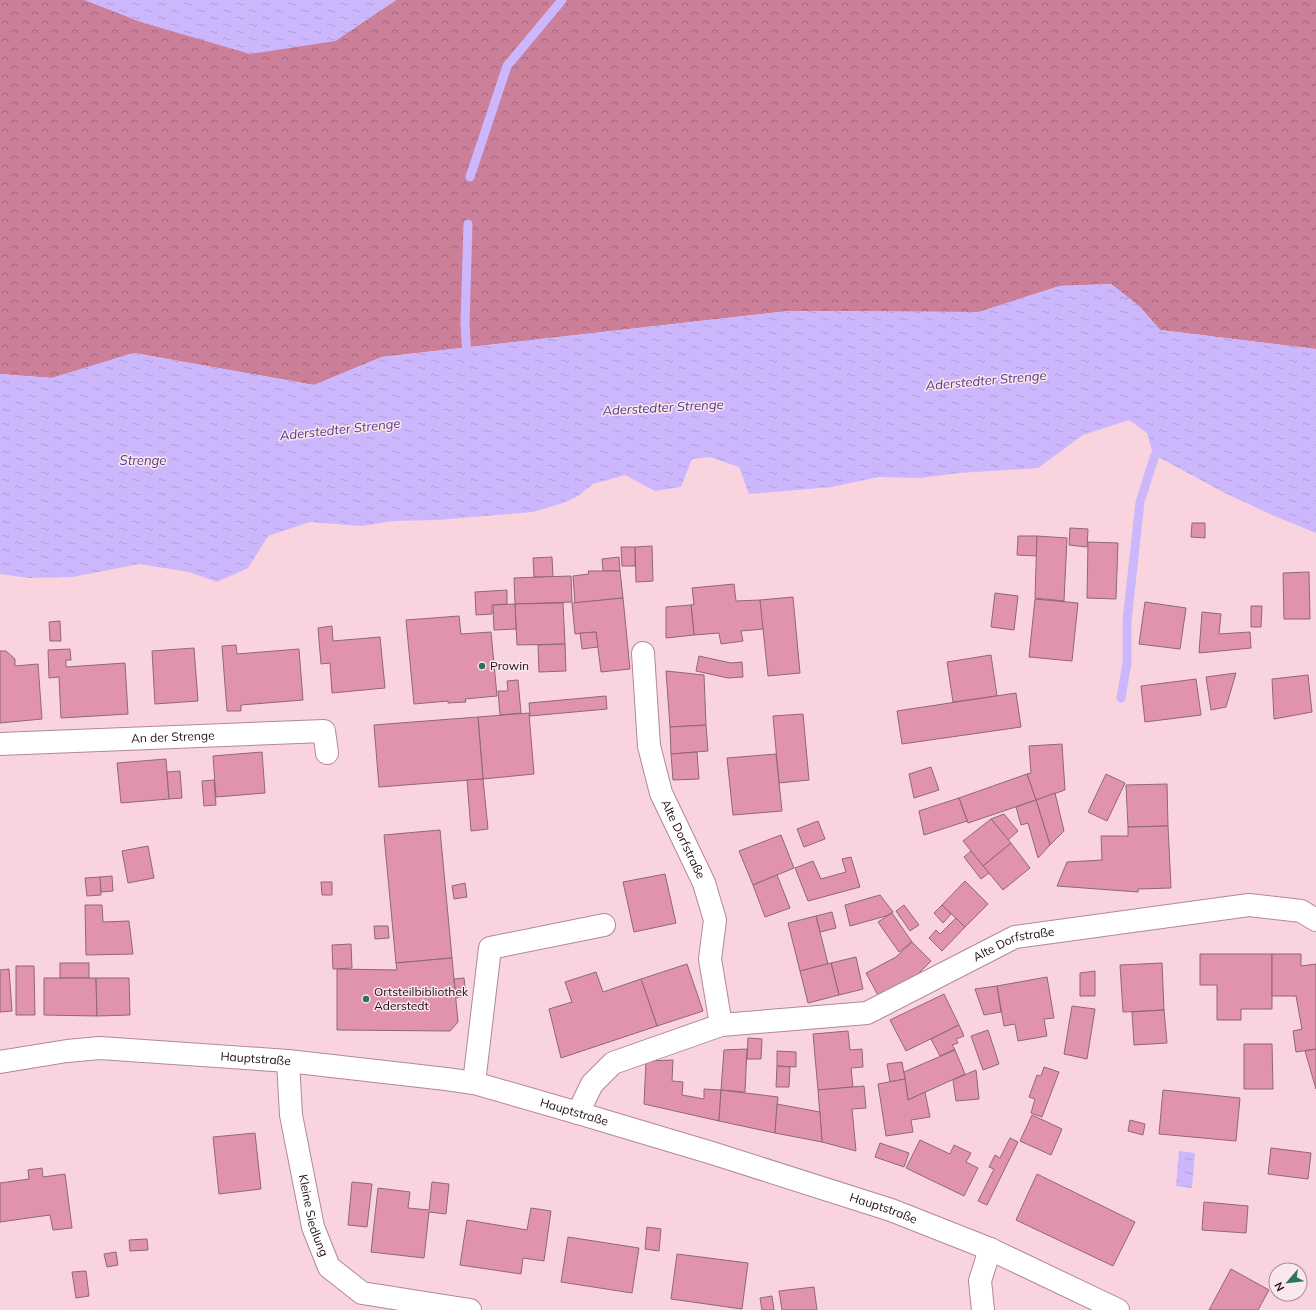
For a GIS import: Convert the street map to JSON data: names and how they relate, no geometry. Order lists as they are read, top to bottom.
{
  "streets": {
    "street": [
      "An der Strenge",
      "Alte Dorfstraße",
      "Hauptstraße",
      "Kleine Siedlung"
    ]
  },
  "crossings": [
    ["Alte Dorfstraße", "Hauptstraße"],
    ["Hauptstraße", "Kleine Siedlung"]
  ],
  "water": ["Aderstedter Strenge", "Strenge"],
  "places": ["Prowin", "Ortsteilbibliothek Aderstedt"],
  "north": "bottom left"
}
